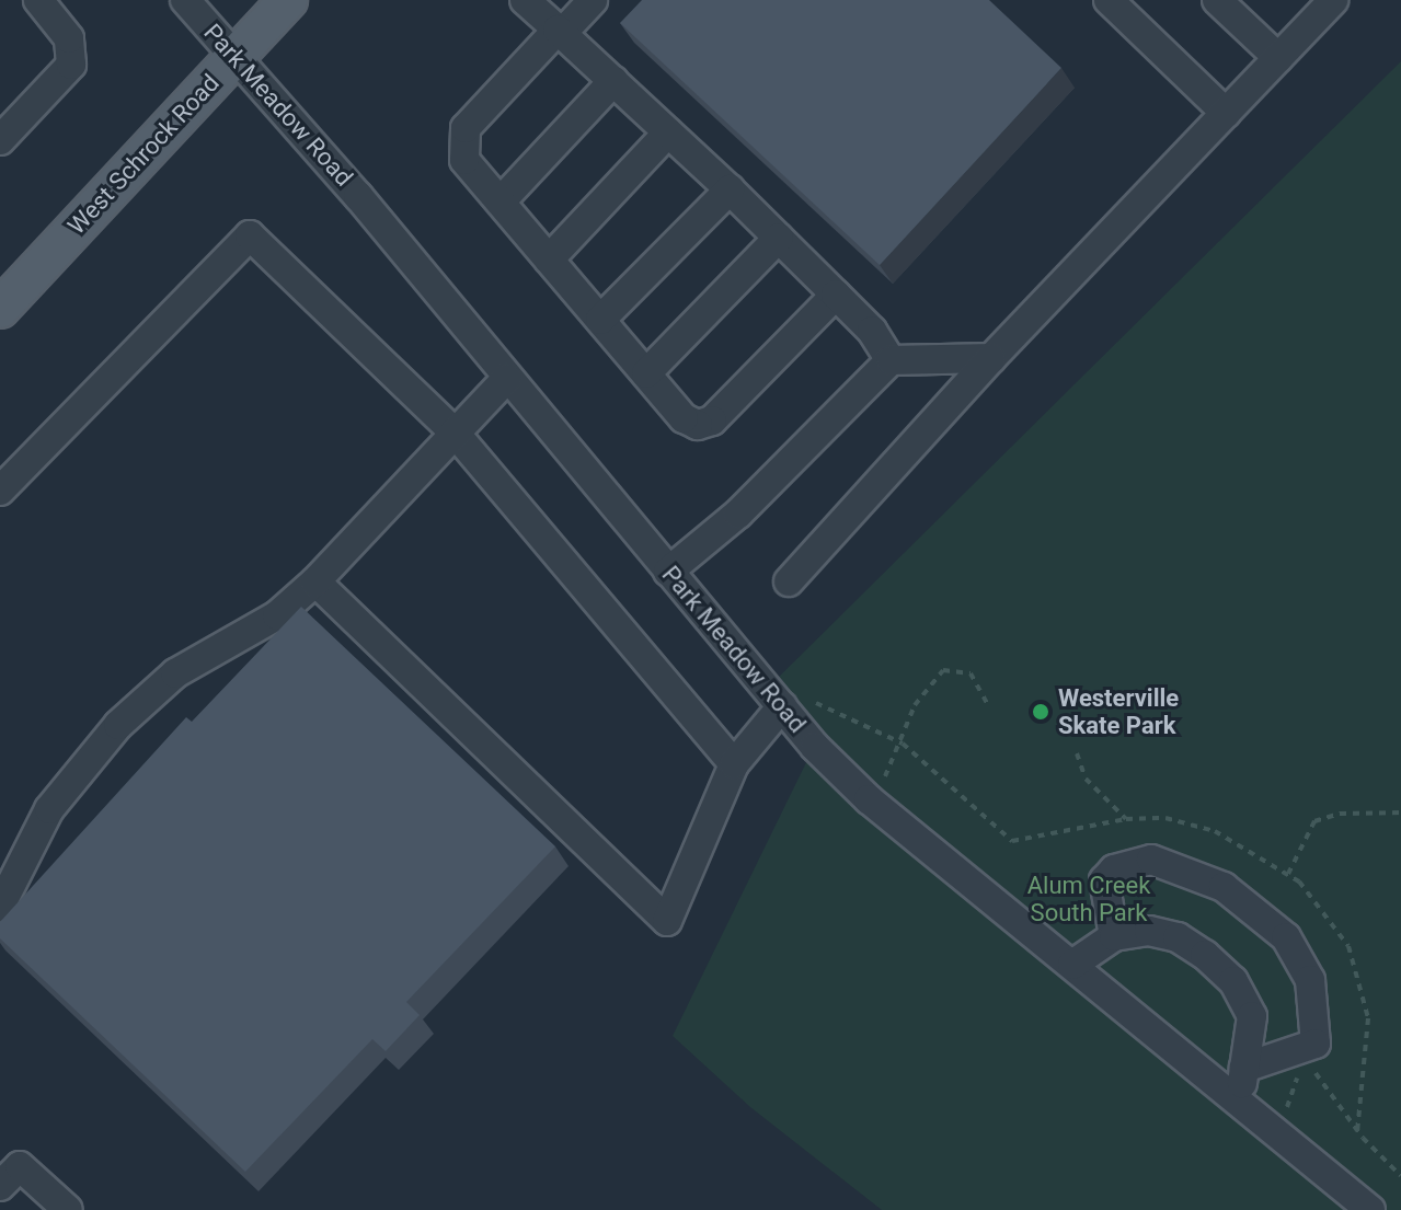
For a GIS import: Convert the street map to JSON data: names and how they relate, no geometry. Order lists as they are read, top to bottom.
{
  "streets": {
    "main road": ["West Schrock Road"],
    "street": ["Park Meadow Road"]
  },
  "crossings": [
    ["Park Meadow Road", "West Schrock Road"]
  ],
  "parks": ["Alum Creek South Park"],
  "places": ["Westerville Skate Park"]
}
